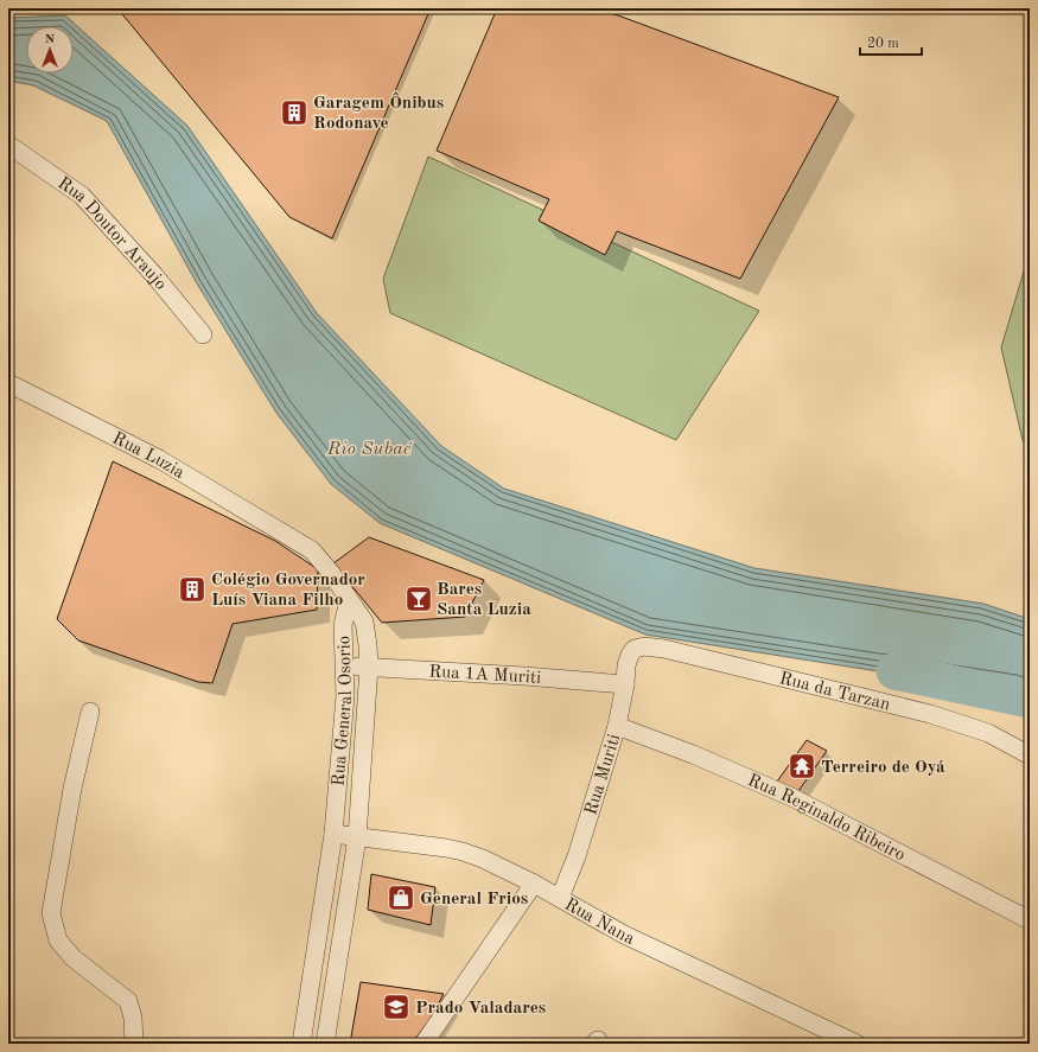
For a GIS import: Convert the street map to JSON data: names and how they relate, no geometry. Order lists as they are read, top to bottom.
{
  "streets": {
    "street": [
      "Rua Doutor Araujo",
      "Rua Luzia",
      "Rua 1A Muriti",
      "Rua da Tarzan",
      "Rua General Osorio",
      "Rua Muriti",
      "Rua Reginaldo Ribeiro",
      "Rua Nana"
    ]
  },
  "crossings": [
    ["Rua Luzia", "Rua General Osorio"],
    ["Rua 1A Muriti", "Rua General Osorio"],
    ["Rua 1A Muriti", "Rua Muriti"],
    ["Rua da Tarzan", "Rua Muriti"],
    ["Rua General Osorio", "Rua Nana"],
    ["Rua Muriti", "Rua Reginaldo Ribeiro"],
    ["Rua Muriti", "Rua Nana"]
  ],
  "water": ["Rio Subaé"],
  "places": {
    "building": ["Garagem Ônibus Rodonave", "Colégio Governador Luís Viana Filho"],
    "bar": ["Bares Santa Luzia"],
    "temple": ["Terreiro de Oyá"],
    "shop": ["General Frios"],
    "school or university": ["Prado Valadares"]
  },
  "scale_bar": "20 m",
  "north": "top"
}
